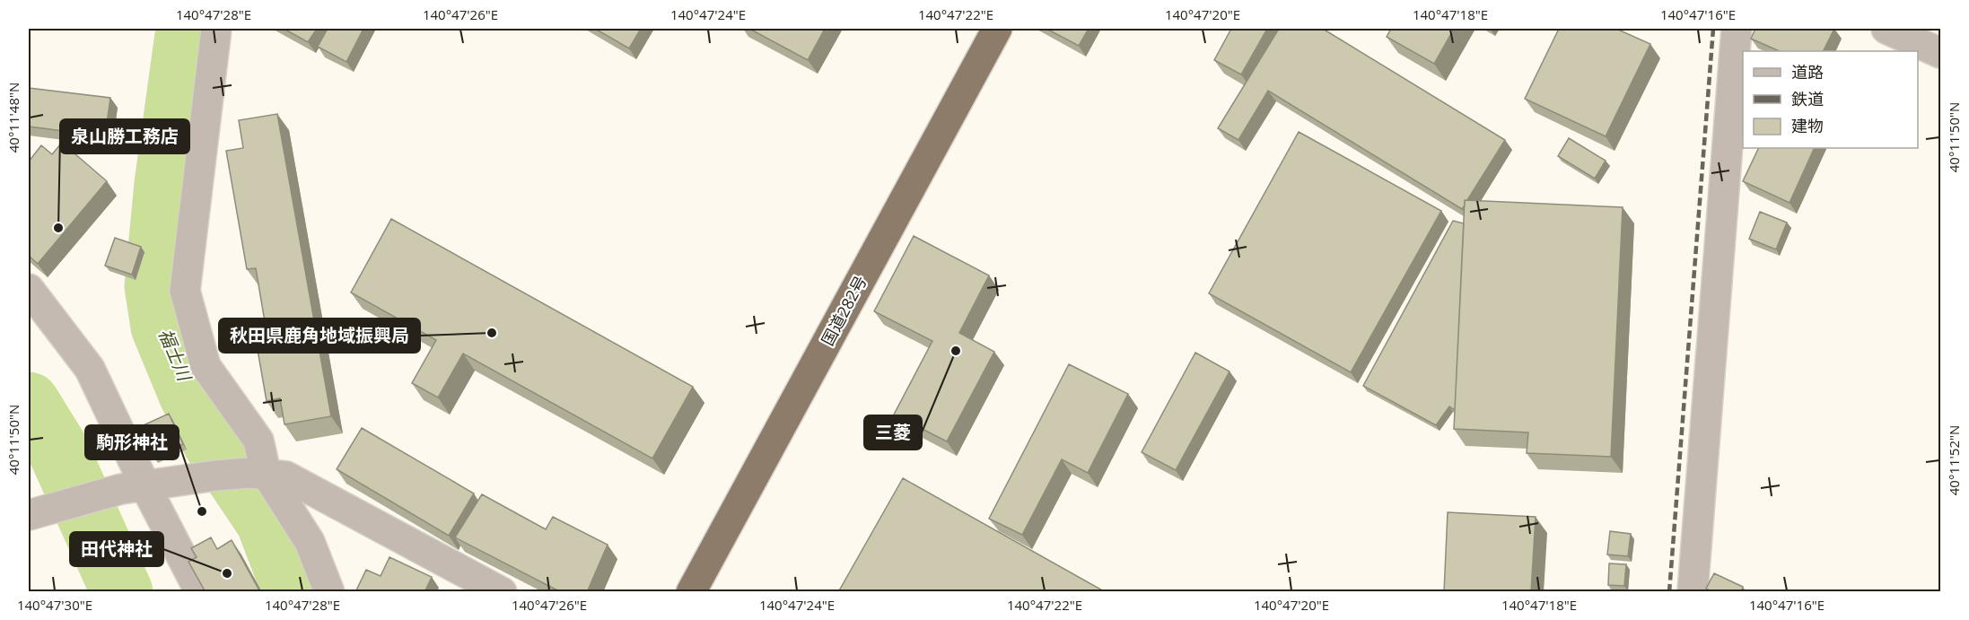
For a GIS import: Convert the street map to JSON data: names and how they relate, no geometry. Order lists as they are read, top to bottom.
{
  "streets": {
    "highway": ["国道282号"]
  },
  "water": ["福士川"],
  "places": [
    "泉山勝工務店",
    "秋田県鹿角地域振興局",
    "三菱",
    "駒形神社",
    "田代神社"
  ],
  "legend": ["道路", "鉄道", "建物"],
  "coordinates": [
    "140°47'28\"E",
    "140°47'26\"E",
    "140°47'24\"E",
    "140°47'22\"E",
    "140°47'20\"E",
    "140°47'18\"E",
    "140°47'16\"E",
    "40°11'48\"N",
    "40°11'50\"N",
    "40°11'52\"N",
    "140°47'30\"E"
  ]
}
